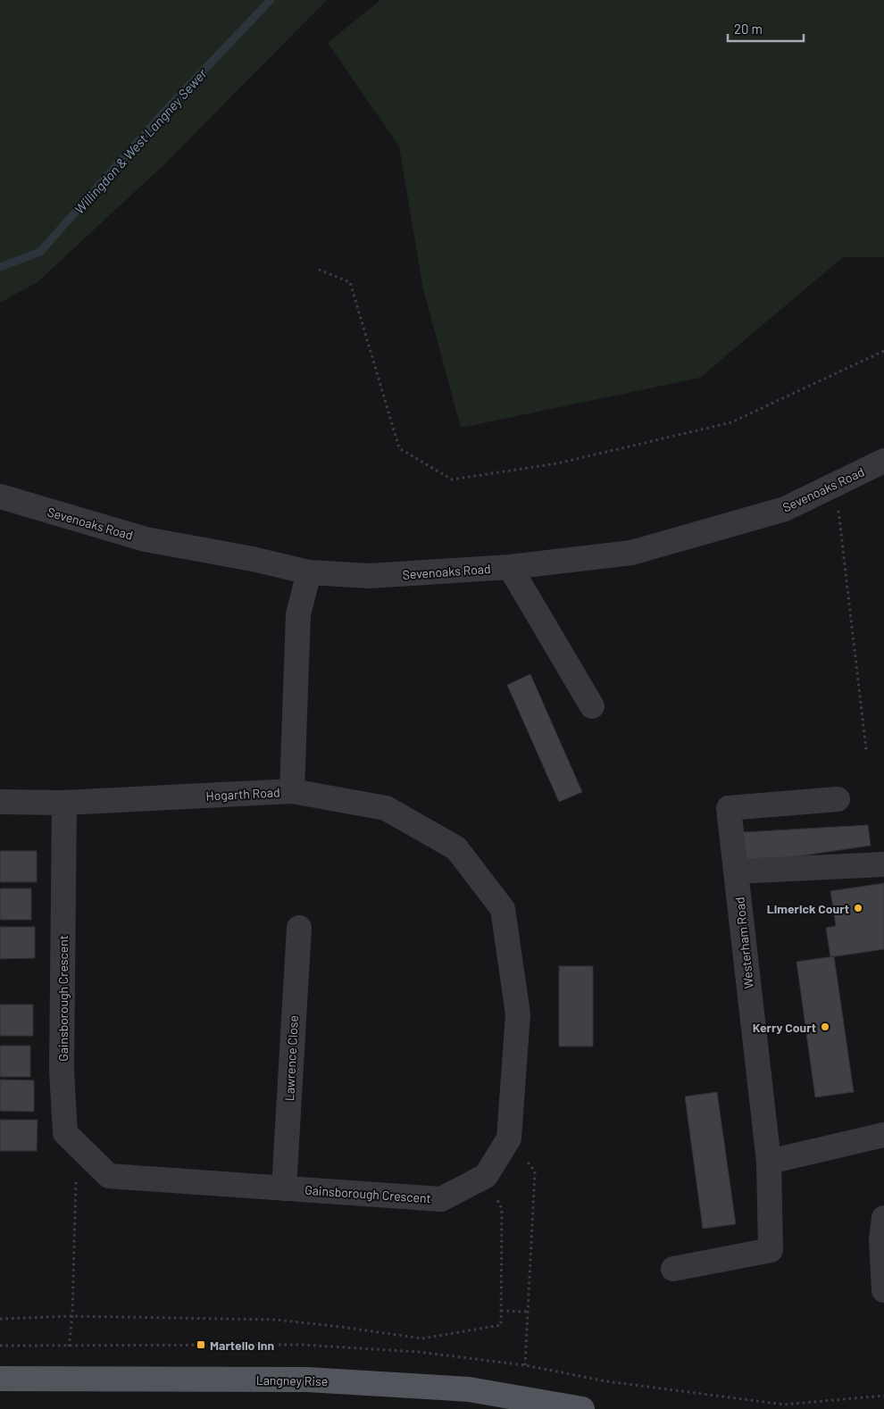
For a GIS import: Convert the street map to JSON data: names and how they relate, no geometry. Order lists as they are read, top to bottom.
{
  "streets": {
    "main road": ["Langney Rise"],
    "street": [
      "Sevenoaks Road",
      "Hogarth Road",
      "Westerham Road",
      "Gainsborough Crescent",
      "Lawrence Close"
    ]
  },
  "crossings": [
    ["Sevenoaks Road", "Hogarth Road"],
    ["Hogarth Road", "Gainsborough Crescent"],
    ["Gainsborough Crescent", "Lawrence Close"]
  ],
  "water": ["Willingdon & West Langney Sewer"],
  "places": {
    "other": ["Limerick Court", "Kerry Court"],
    "transit": ["Martello Inn"]
  },
  "scale_bar": "20 m"
}
